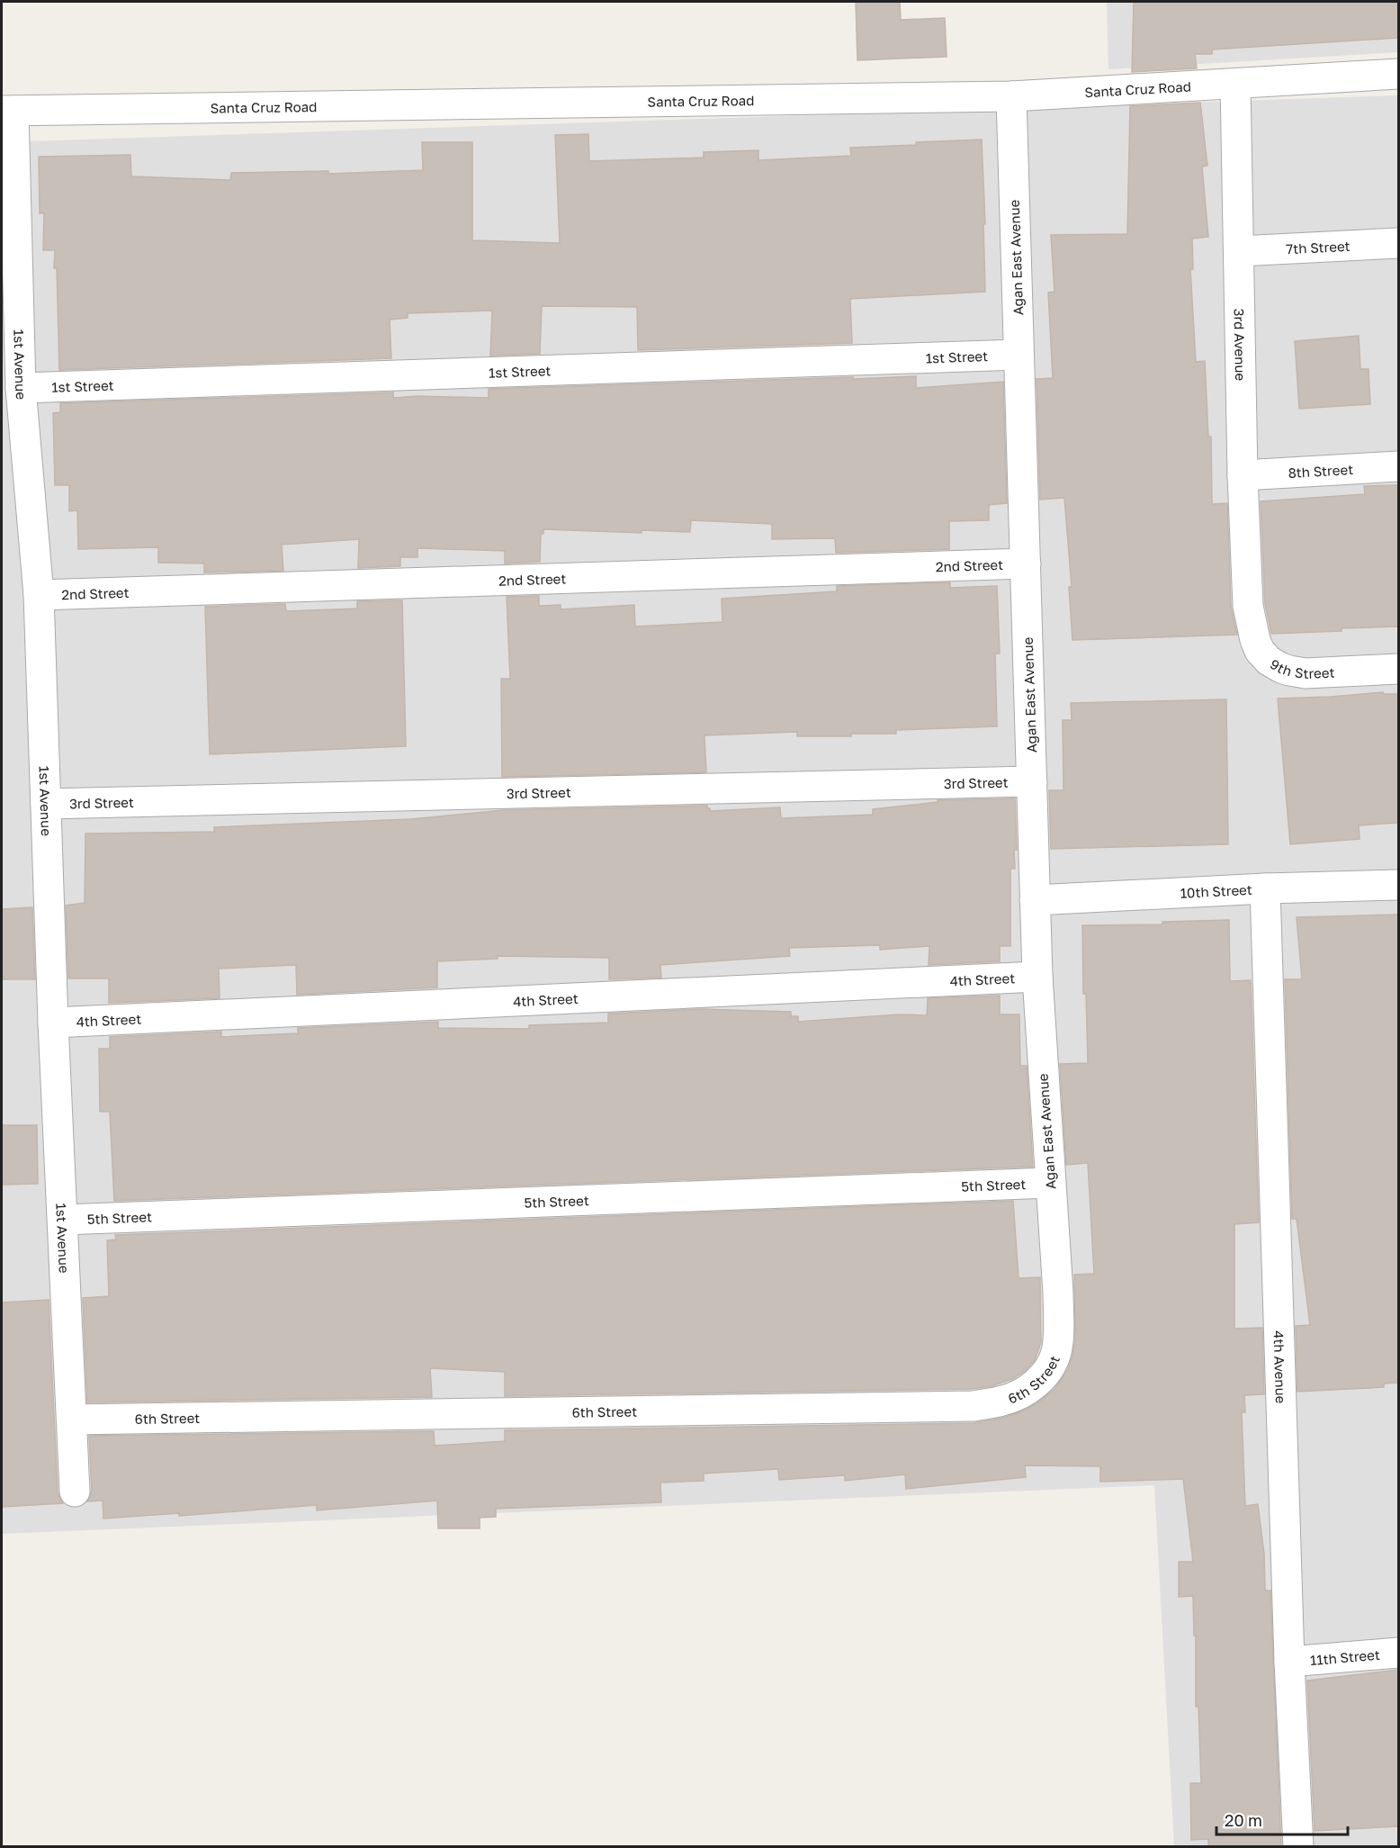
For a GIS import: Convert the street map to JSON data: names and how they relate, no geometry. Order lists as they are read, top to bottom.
{
  "streets": {
    "street": [
      "Santa Cruz Road",
      "7th Street",
      "Agan East Avenue",
      "3rd Avenue",
      "1st Street",
      "1st Avenue",
      "8th Street",
      "2nd Street",
      "9th Street",
      "3rd Street",
      "10th Street",
      "4th Street",
      "5th Street",
      "4th Avenue",
      "6th Street",
      "11th Street"
    ]
  },
  "crossings": [
    ["Santa Cruz Road", "Agan East Avenue"],
    ["Santa Cruz Road", "3rd Avenue"],
    ["Santa Cruz Road", "1st Avenue"],
    ["7th Street", "3rd Avenue"],
    ["Agan East Avenue", "1st Street"],
    ["Agan East Avenue", "2nd Street"],
    ["Agan East Avenue", "3rd Street"],
    ["Agan East Avenue", "10th Street"],
    ["Agan East Avenue", "4th Street"],
    ["Agan East Avenue", "5th Street"],
    ["Agan East Avenue", "6th Street"],
    ["3rd Avenue", "8th Street"],
    ["3rd Avenue", "9th Street"],
    ["1st Street", "1st Avenue"],
    ["1st Avenue", "2nd Street"],
    ["1st Avenue", "3rd Street"],
    ["1st Avenue", "4th Street"],
    ["1st Avenue", "5th Street"],
    ["1st Avenue", "6th Street"],
    ["10th Street", "4th Avenue"],
    ["4th Avenue", "11th Street"]
  ],
  "scale_bar": "20 m"
}
